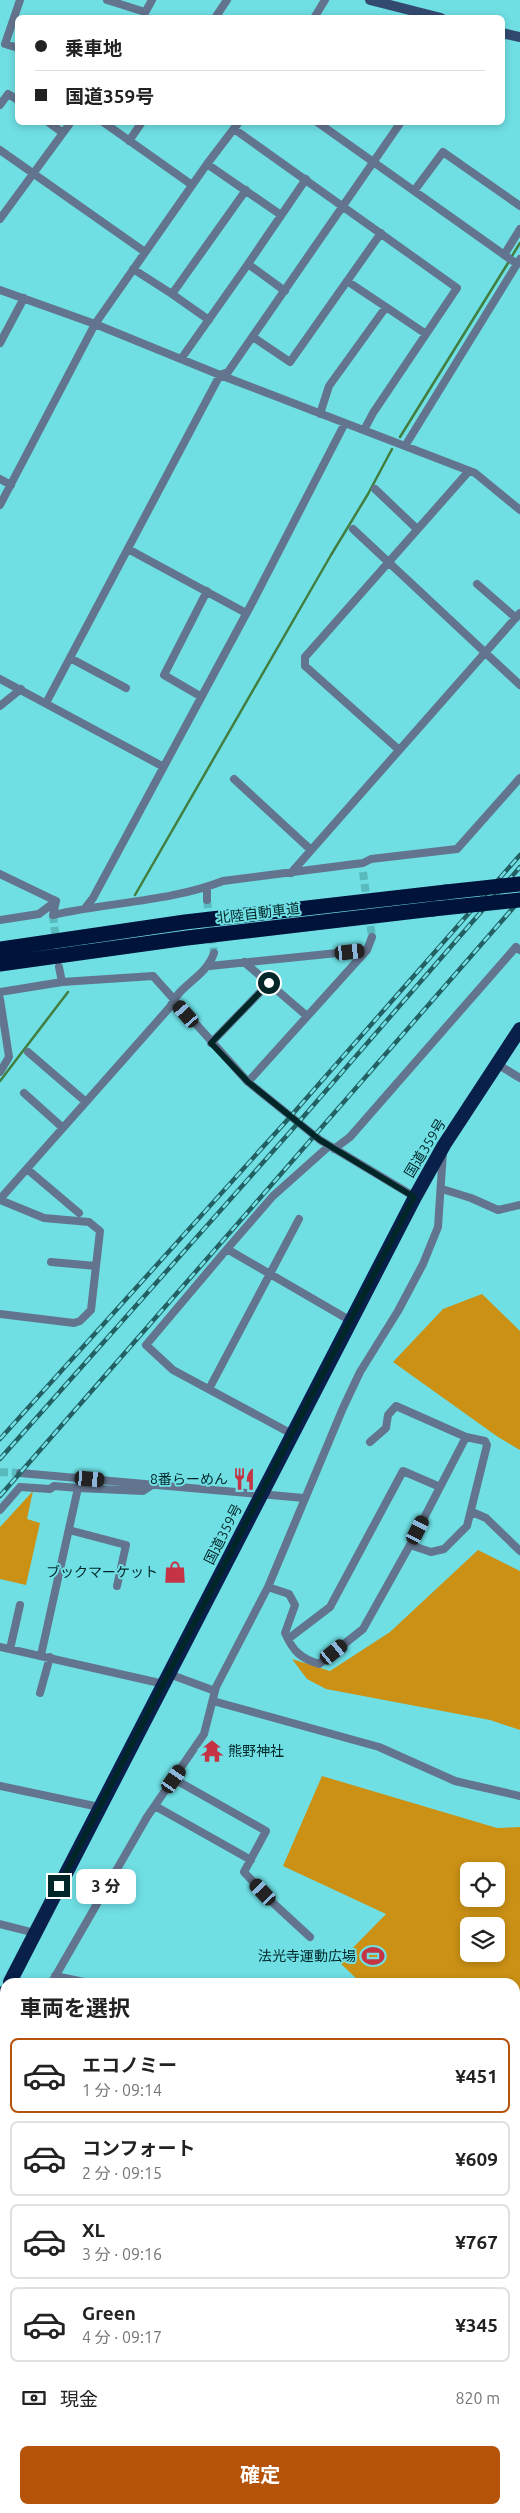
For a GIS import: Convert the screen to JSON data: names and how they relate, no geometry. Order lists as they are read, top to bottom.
{
  "streets": {
    "highway": ["北陸自動車道", "国道359号"]
  },
  "places": {
    "restaurant": ["8番らーめん"],
    "shop": ["ブックマーケット"],
    "temple": ["熊野神社"],
    "sports": ["法光寺運動広場"]
  },
  "page": {
    "banner": ["乗車地", "国道359号"],
    "bubble": "3 分",
    "heading": "車両を選択",
    "list": [
      {
        "name": "エコノミー",
        "note": "1 分 · 09:14",
        "value": "¥451"
      },
      {
        "name": "コンフォート",
        "note": "2 分 · 09:15",
        "value": "¥609"
      },
      {
        "name": "XL",
        "note": "3 分 · 09:16",
        "value": "¥767"
      },
      {
        "name": "Green",
        "note": "4 分 · 09:17",
        "value": "¥345"
      }
    ],
    "pay": ["現金", "820 m"],
    "buttons": "確定"
  }
}
